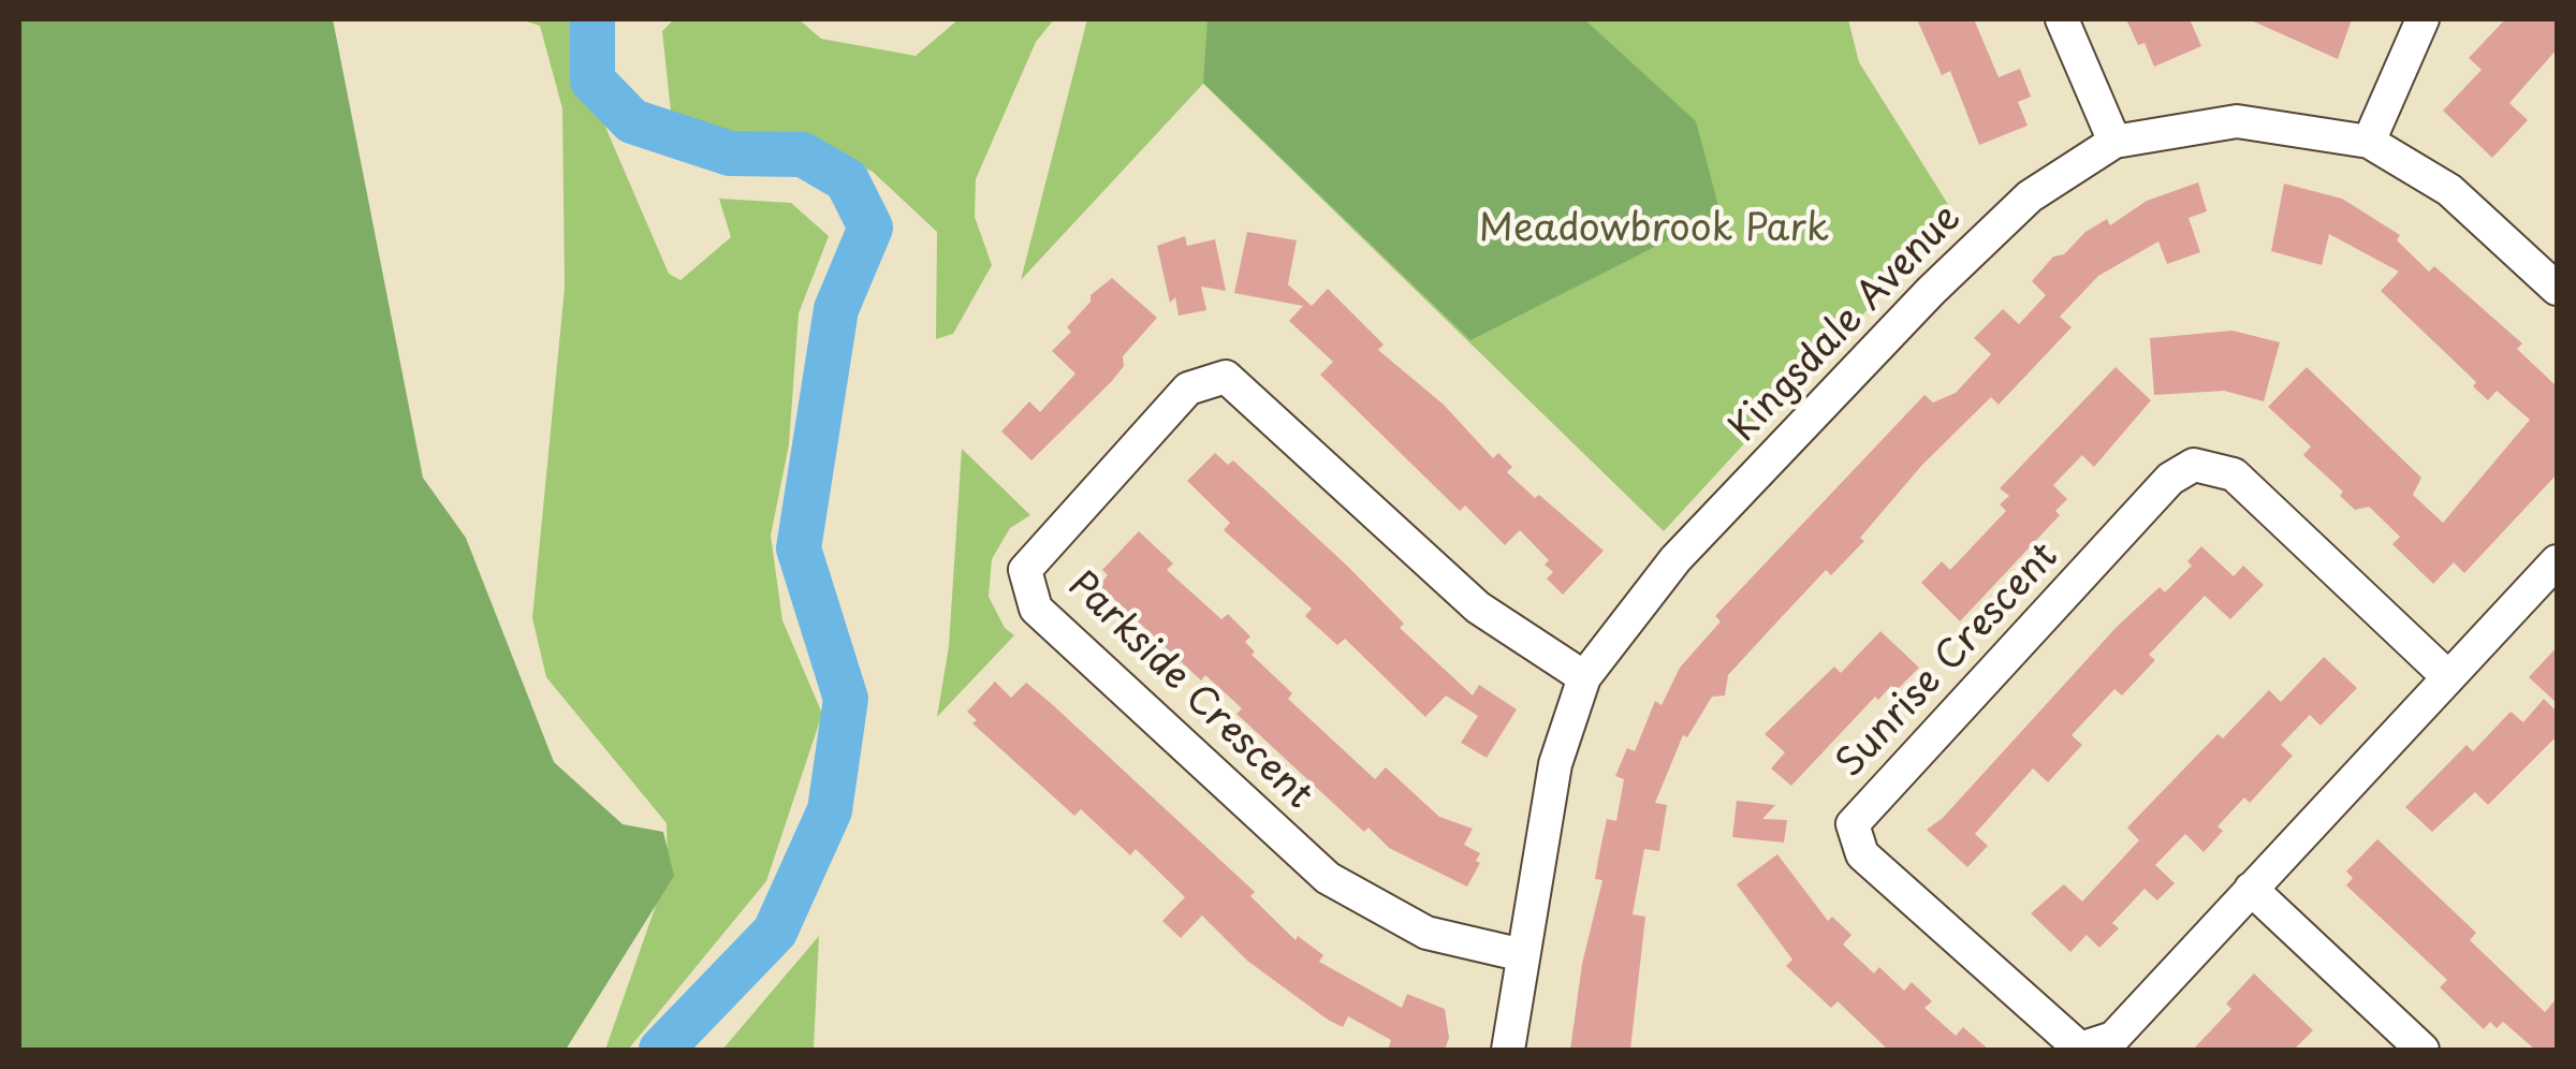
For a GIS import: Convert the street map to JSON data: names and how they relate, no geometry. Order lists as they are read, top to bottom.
{
  "streets": {
    "street": ["Kingsdale Avenue", "Sunrise Crescent", "Parkside Crescent"]
  },
  "crossings": [
    ["Kingsdale Avenue", "Parkside Crescent"]
  ],
  "parks": ["Meadowbrook Park"]
}
